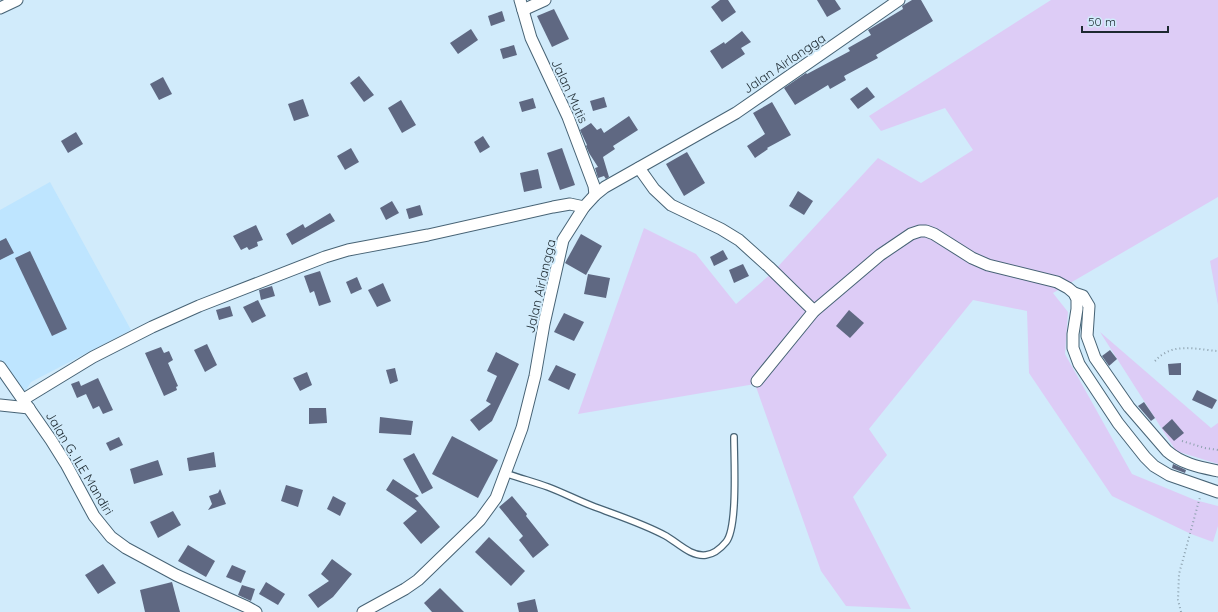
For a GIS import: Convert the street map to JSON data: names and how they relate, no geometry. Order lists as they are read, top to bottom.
{
  "streets": {
    "street": ["Jalan Airlangga", "Jalan Mutis", "Jalan G. ILE Mandiri"]
  },
  "crossings": [
    ["Jalan Airlangga", "Jalan Mutis"]
  ],
  "scale_bar": "50 m"
}
